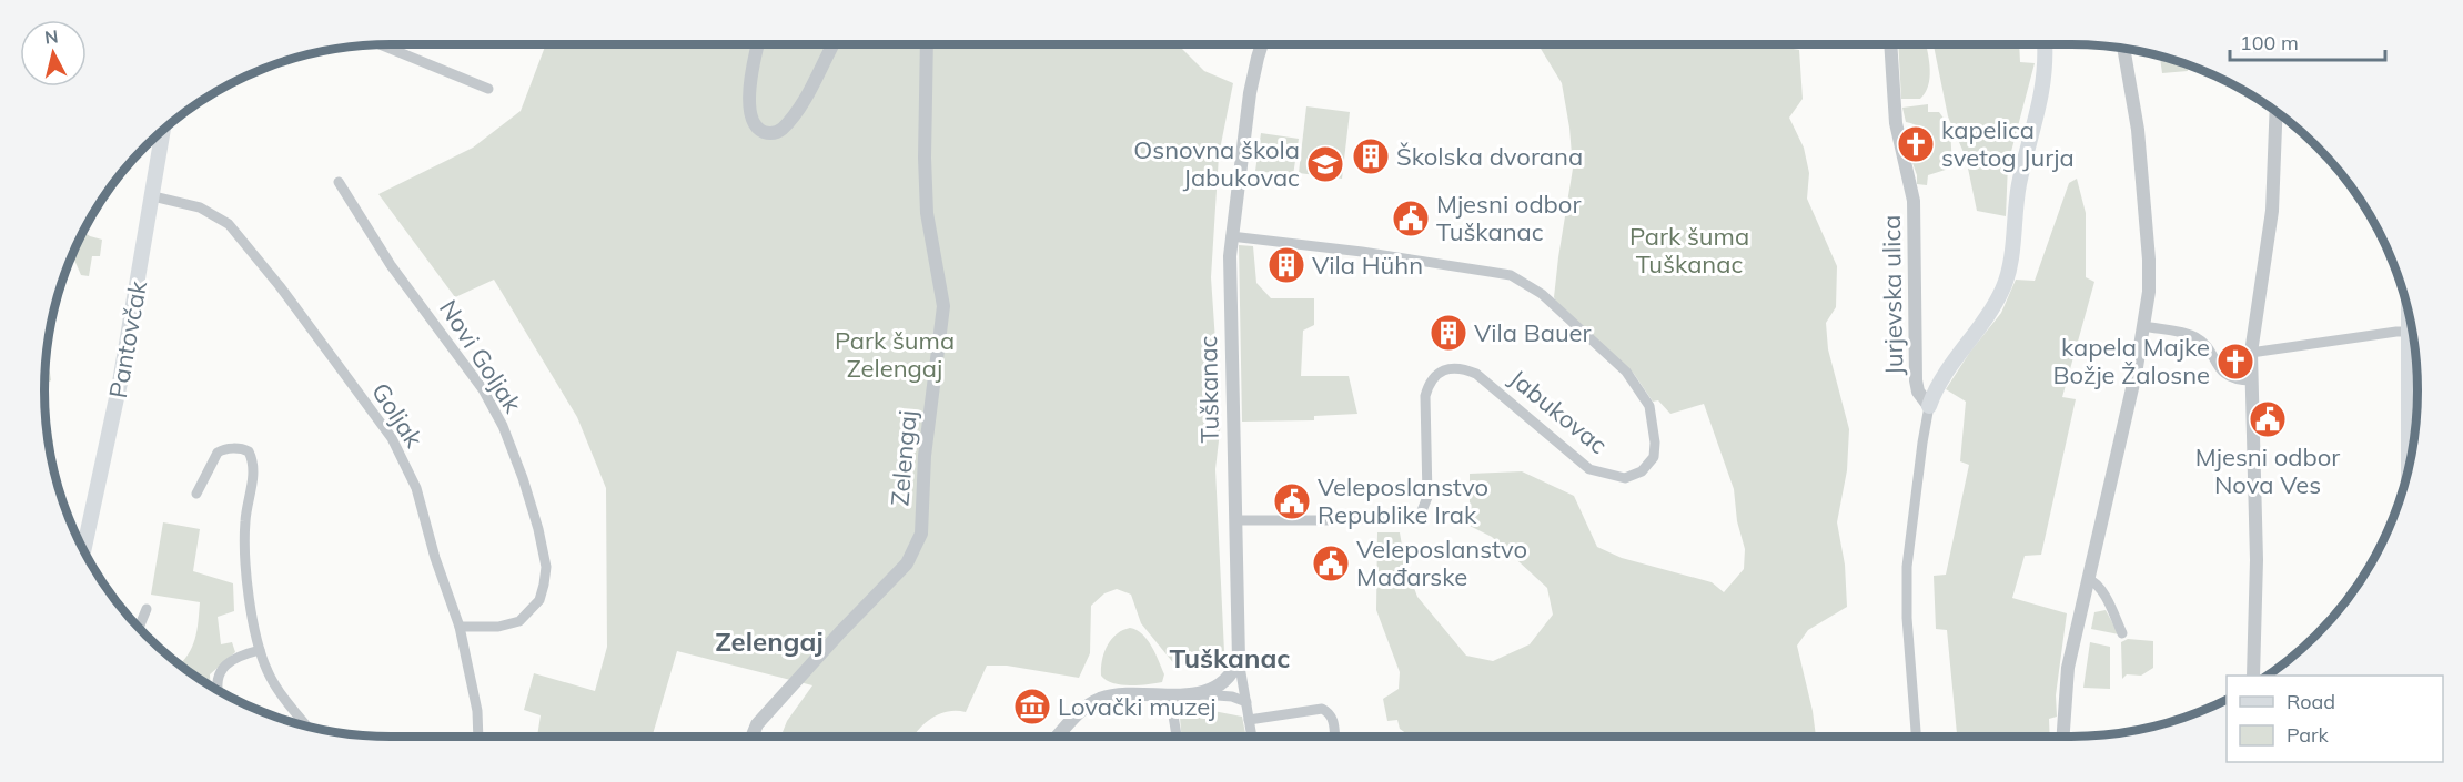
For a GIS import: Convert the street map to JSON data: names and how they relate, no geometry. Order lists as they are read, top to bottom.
{
  "streets": {
    "main road": ["Pantovčak"],
    "street": [
      "Jurjevska ulica",
      "Novi Goljak",
      "Tuškanac",
      "Jabukovac",
      "Goljak",
      "Zelengaj"
    ]
  },
  "crossings": [
    ["Pantovčak", "Goljak"],
    ["Novi Goljak", "Goljak"],
    ["Tuškanac", "Jabukovac"]
  ],
  "districts": ["Zelengaj", "Tuškanac"],
  "parks": ["Park šuma Tuškanac", "Park šuma Zelengaj"],
  "places": {
    "church": ["kapelica svetog Jurja", "kapela Majke Božje Žalosne"],
    "building": ["Školska dvorana", "Vila Hühn", "Vila Bauer"],
    "school or university": ["Osnovna škola Jabukovac"],
    "public building": [
      "Mjesni odbor Tuškanac",
      "Mjesni odbor Nova Ves",
      "Veleposlanstvo Republike Irak",
      "Veleposlanstvo Mađarske"
    ],
    "museum": ["Lovački muzej"]
  },
  "legend": ["Road", "Park"],
  "scale_bar": "100 m",
  "north": "top"
}
